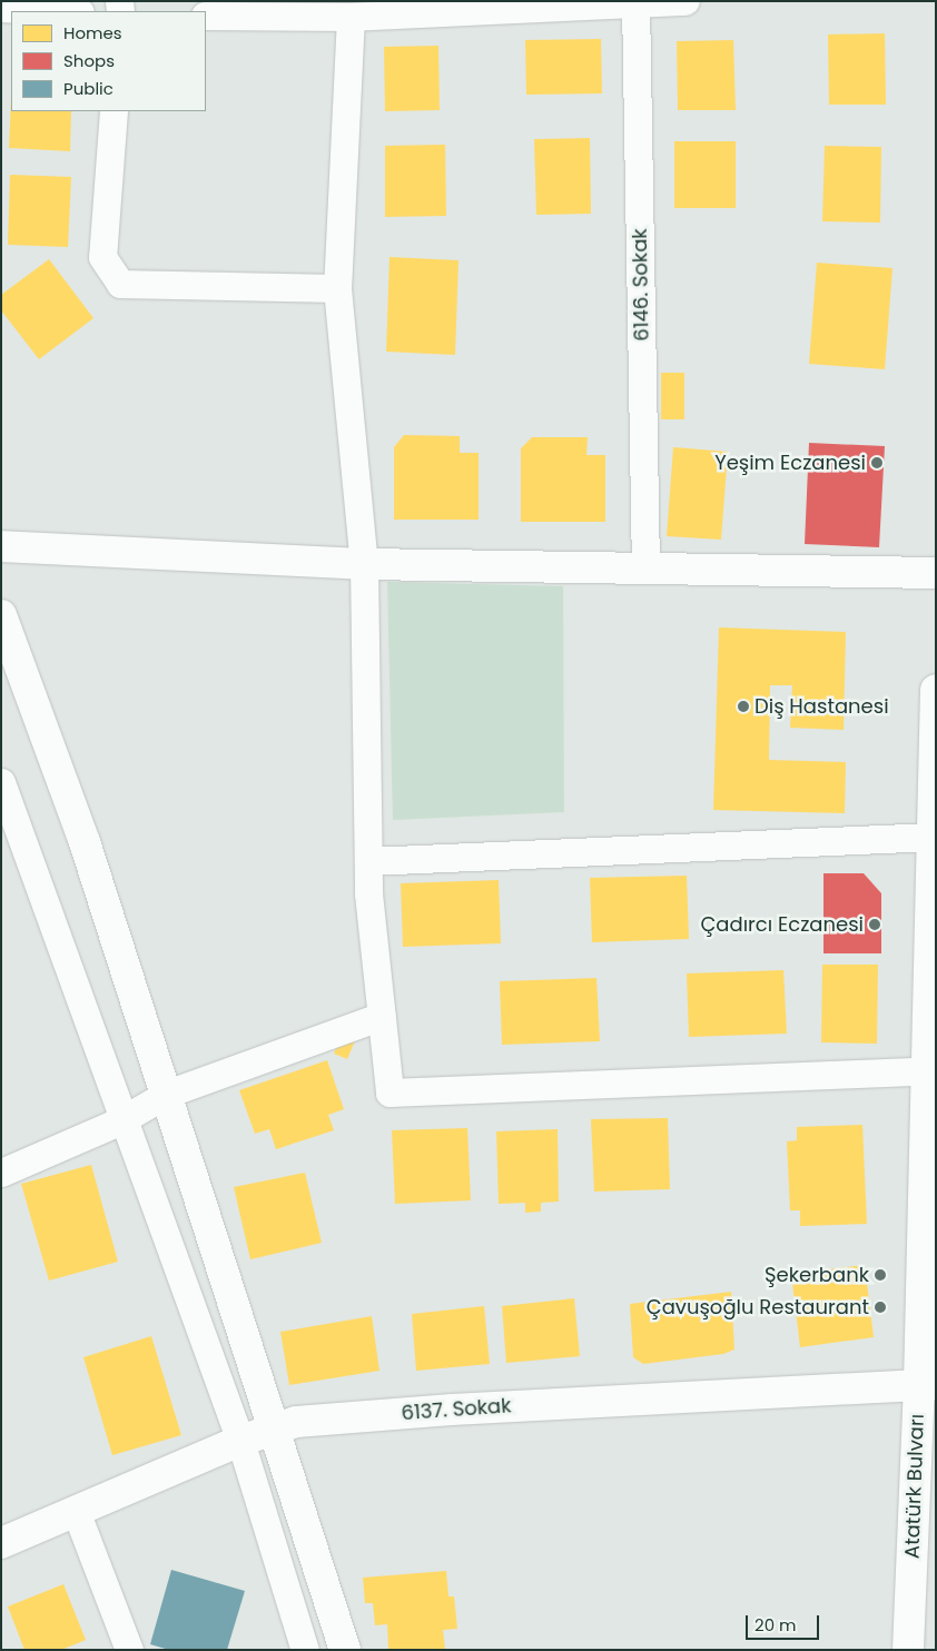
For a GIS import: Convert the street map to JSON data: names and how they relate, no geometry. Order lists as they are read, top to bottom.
{
  "streets": {
    "street": ["6146. Sokak", "6137. Sokak", "Atatürk Bulvarı"]
  },
  "crossings": [
    ["6137. Sokak", "Atatürk Bulvarı"]
  ],
  "places": [
    "Yeşim Eczanesi",
    "Diş Hastanesi",
    "Çadırcı Eczanesi",
    "Şekerbank",
    "Çavuşoğlu Restaurant"
  ],
  "legend": ["Homes", "Shops", "Public"],
  "scale_bar": "20 m"
}
